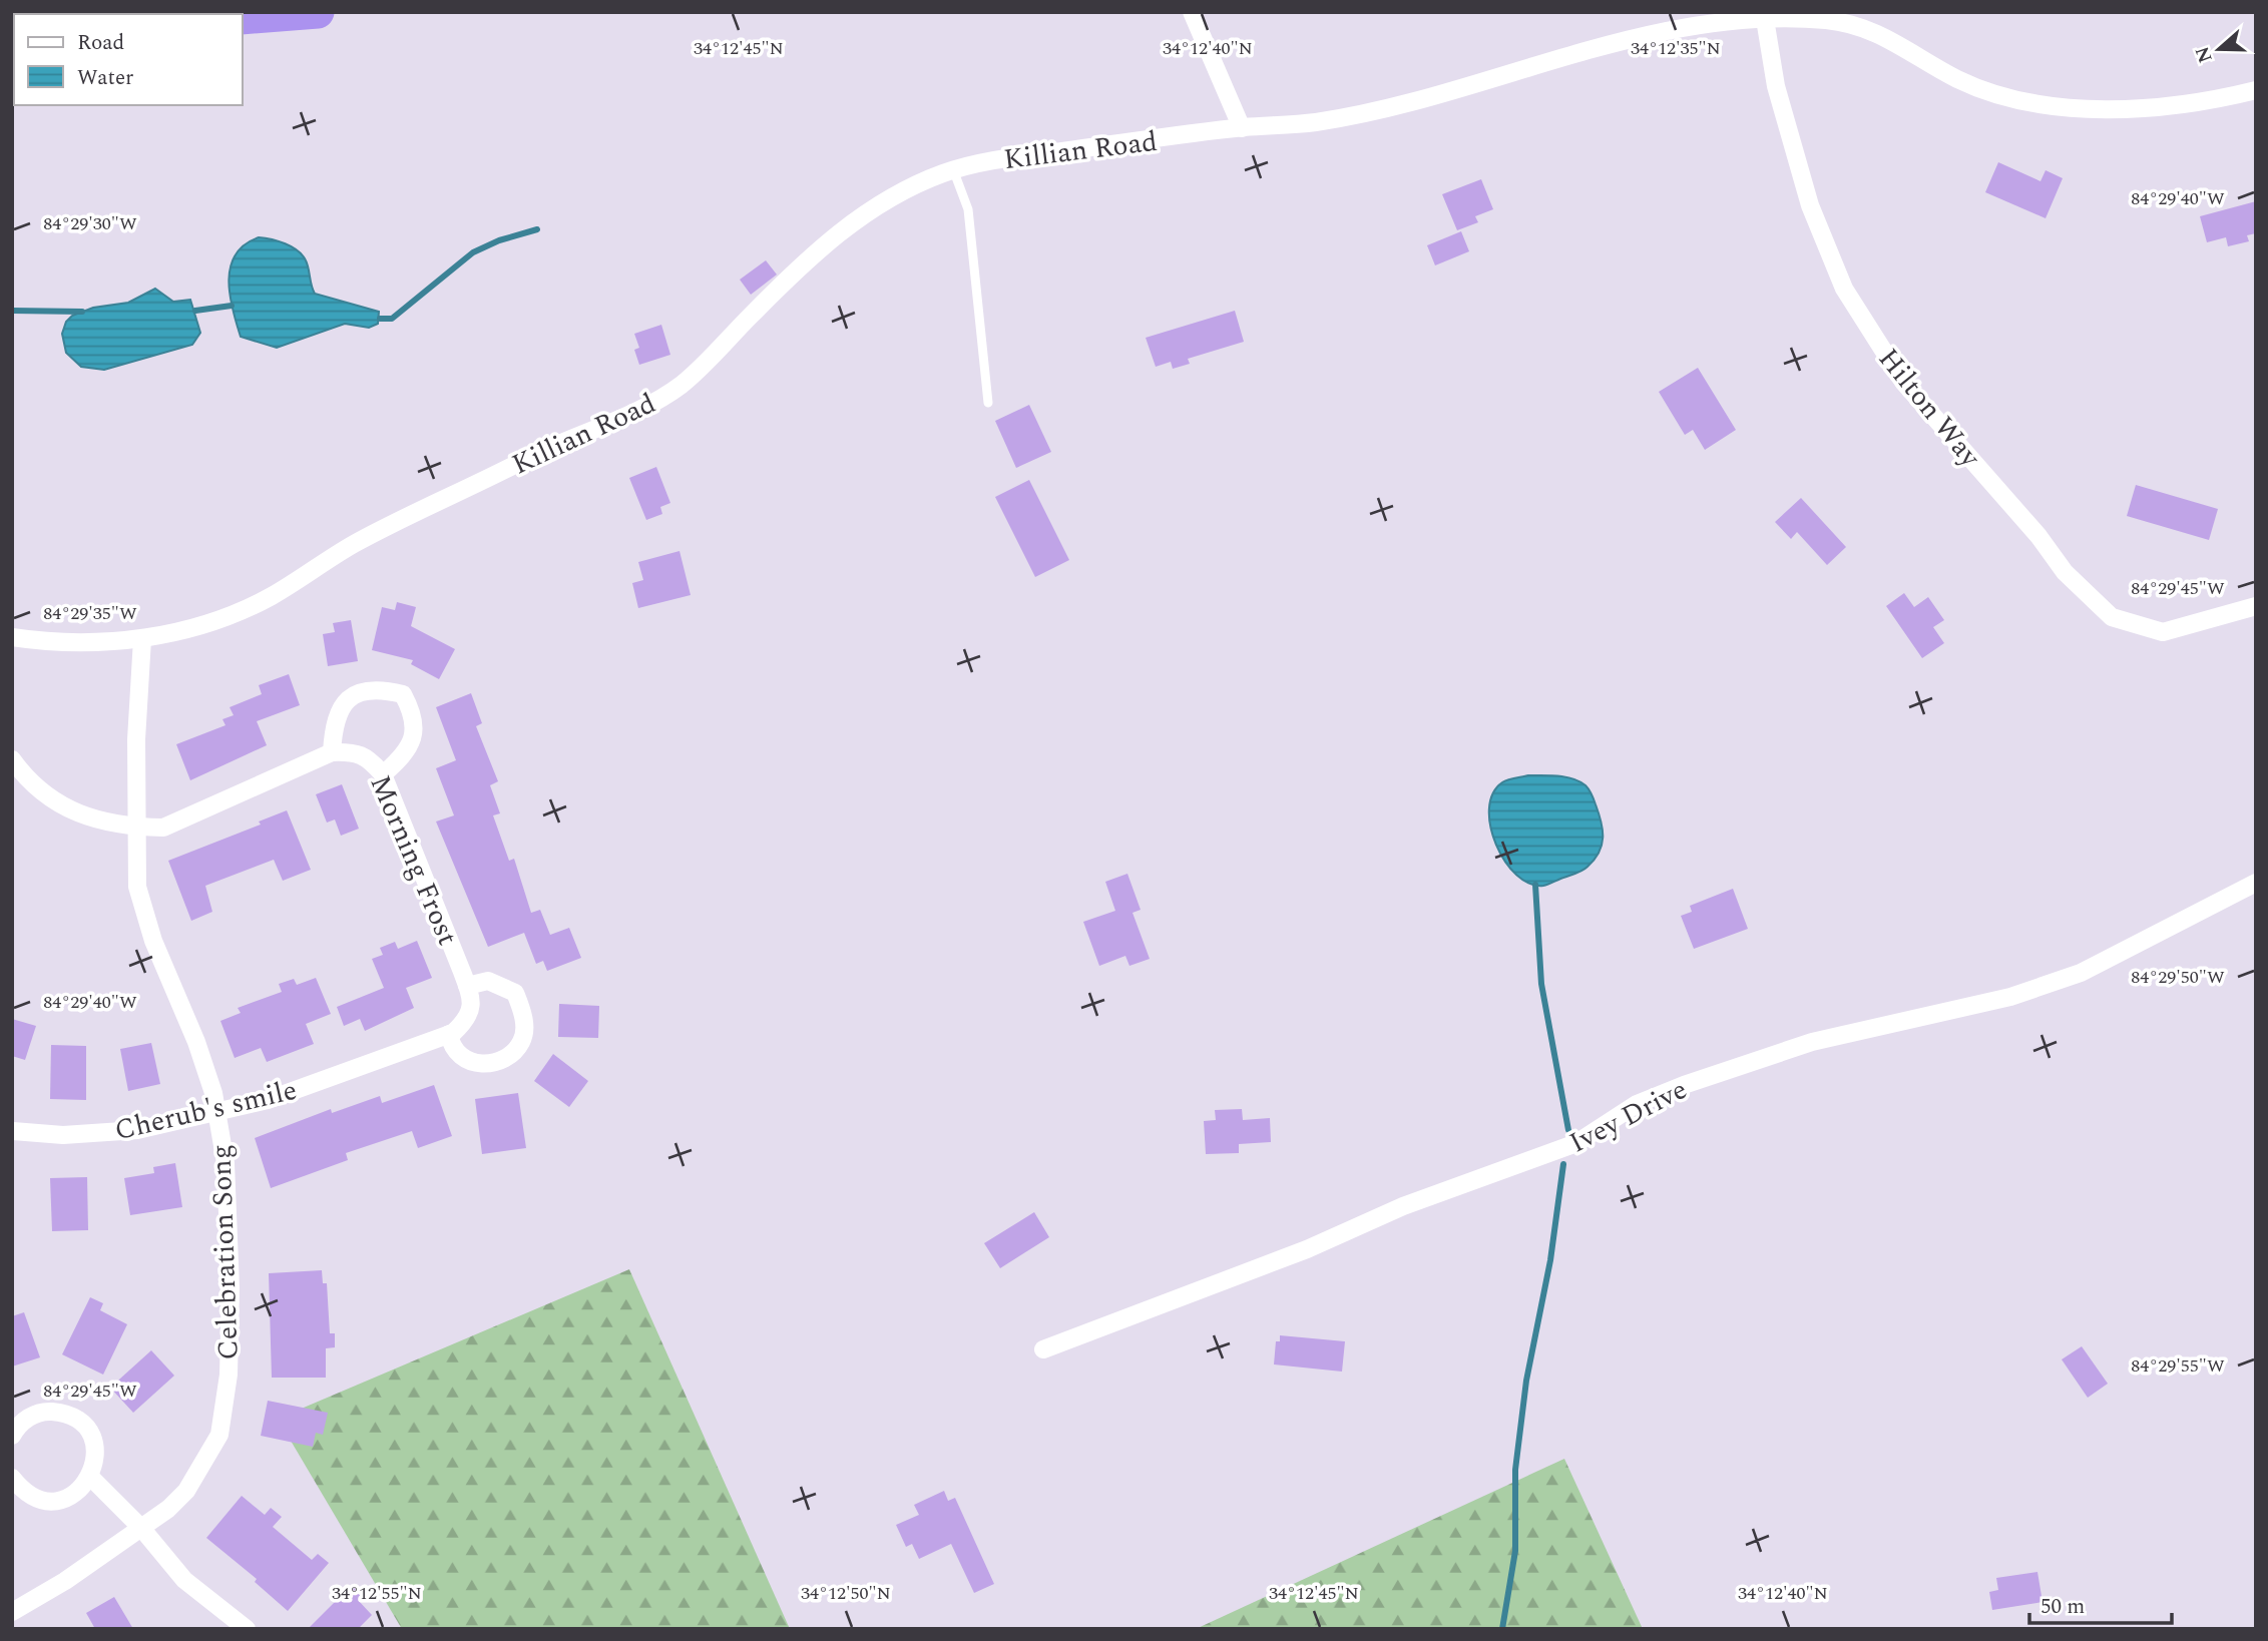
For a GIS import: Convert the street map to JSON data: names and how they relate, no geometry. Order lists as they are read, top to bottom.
{
  "streets": {
    "street": [
      "Killian Road",
      "Hilton Way",
      "Morning Frost",
      "Cherub's smile",
      "Ivey Drive",
      "Celebration Song"
    ]
  },
  "crossings": [
    ["Killian Road", "Hilton Way"],
    ["Killian Road", "Celebration Song"],
    ["Morning Frost", "Cherub's smile"],
    ["Cherub's smile", "Celebration Song"]
  ],
  "legend": ["Road", "Water"],
  "scale_bar": "50 m",
  "north": "left",
  "coordinates": [
    "34°12'45\"N",
    "34°12'40\"N",
    "34°12'35\"N",
    "84°29'40\"W",
    "84°29'30\"W",
    "84°29'45\"W",
    "84°29'35\"W",
    "84°29'50\"W",
    "84°29'55\"W",
    "34°12'55\"N",
    "34°12'50\"N"
  ]
}
